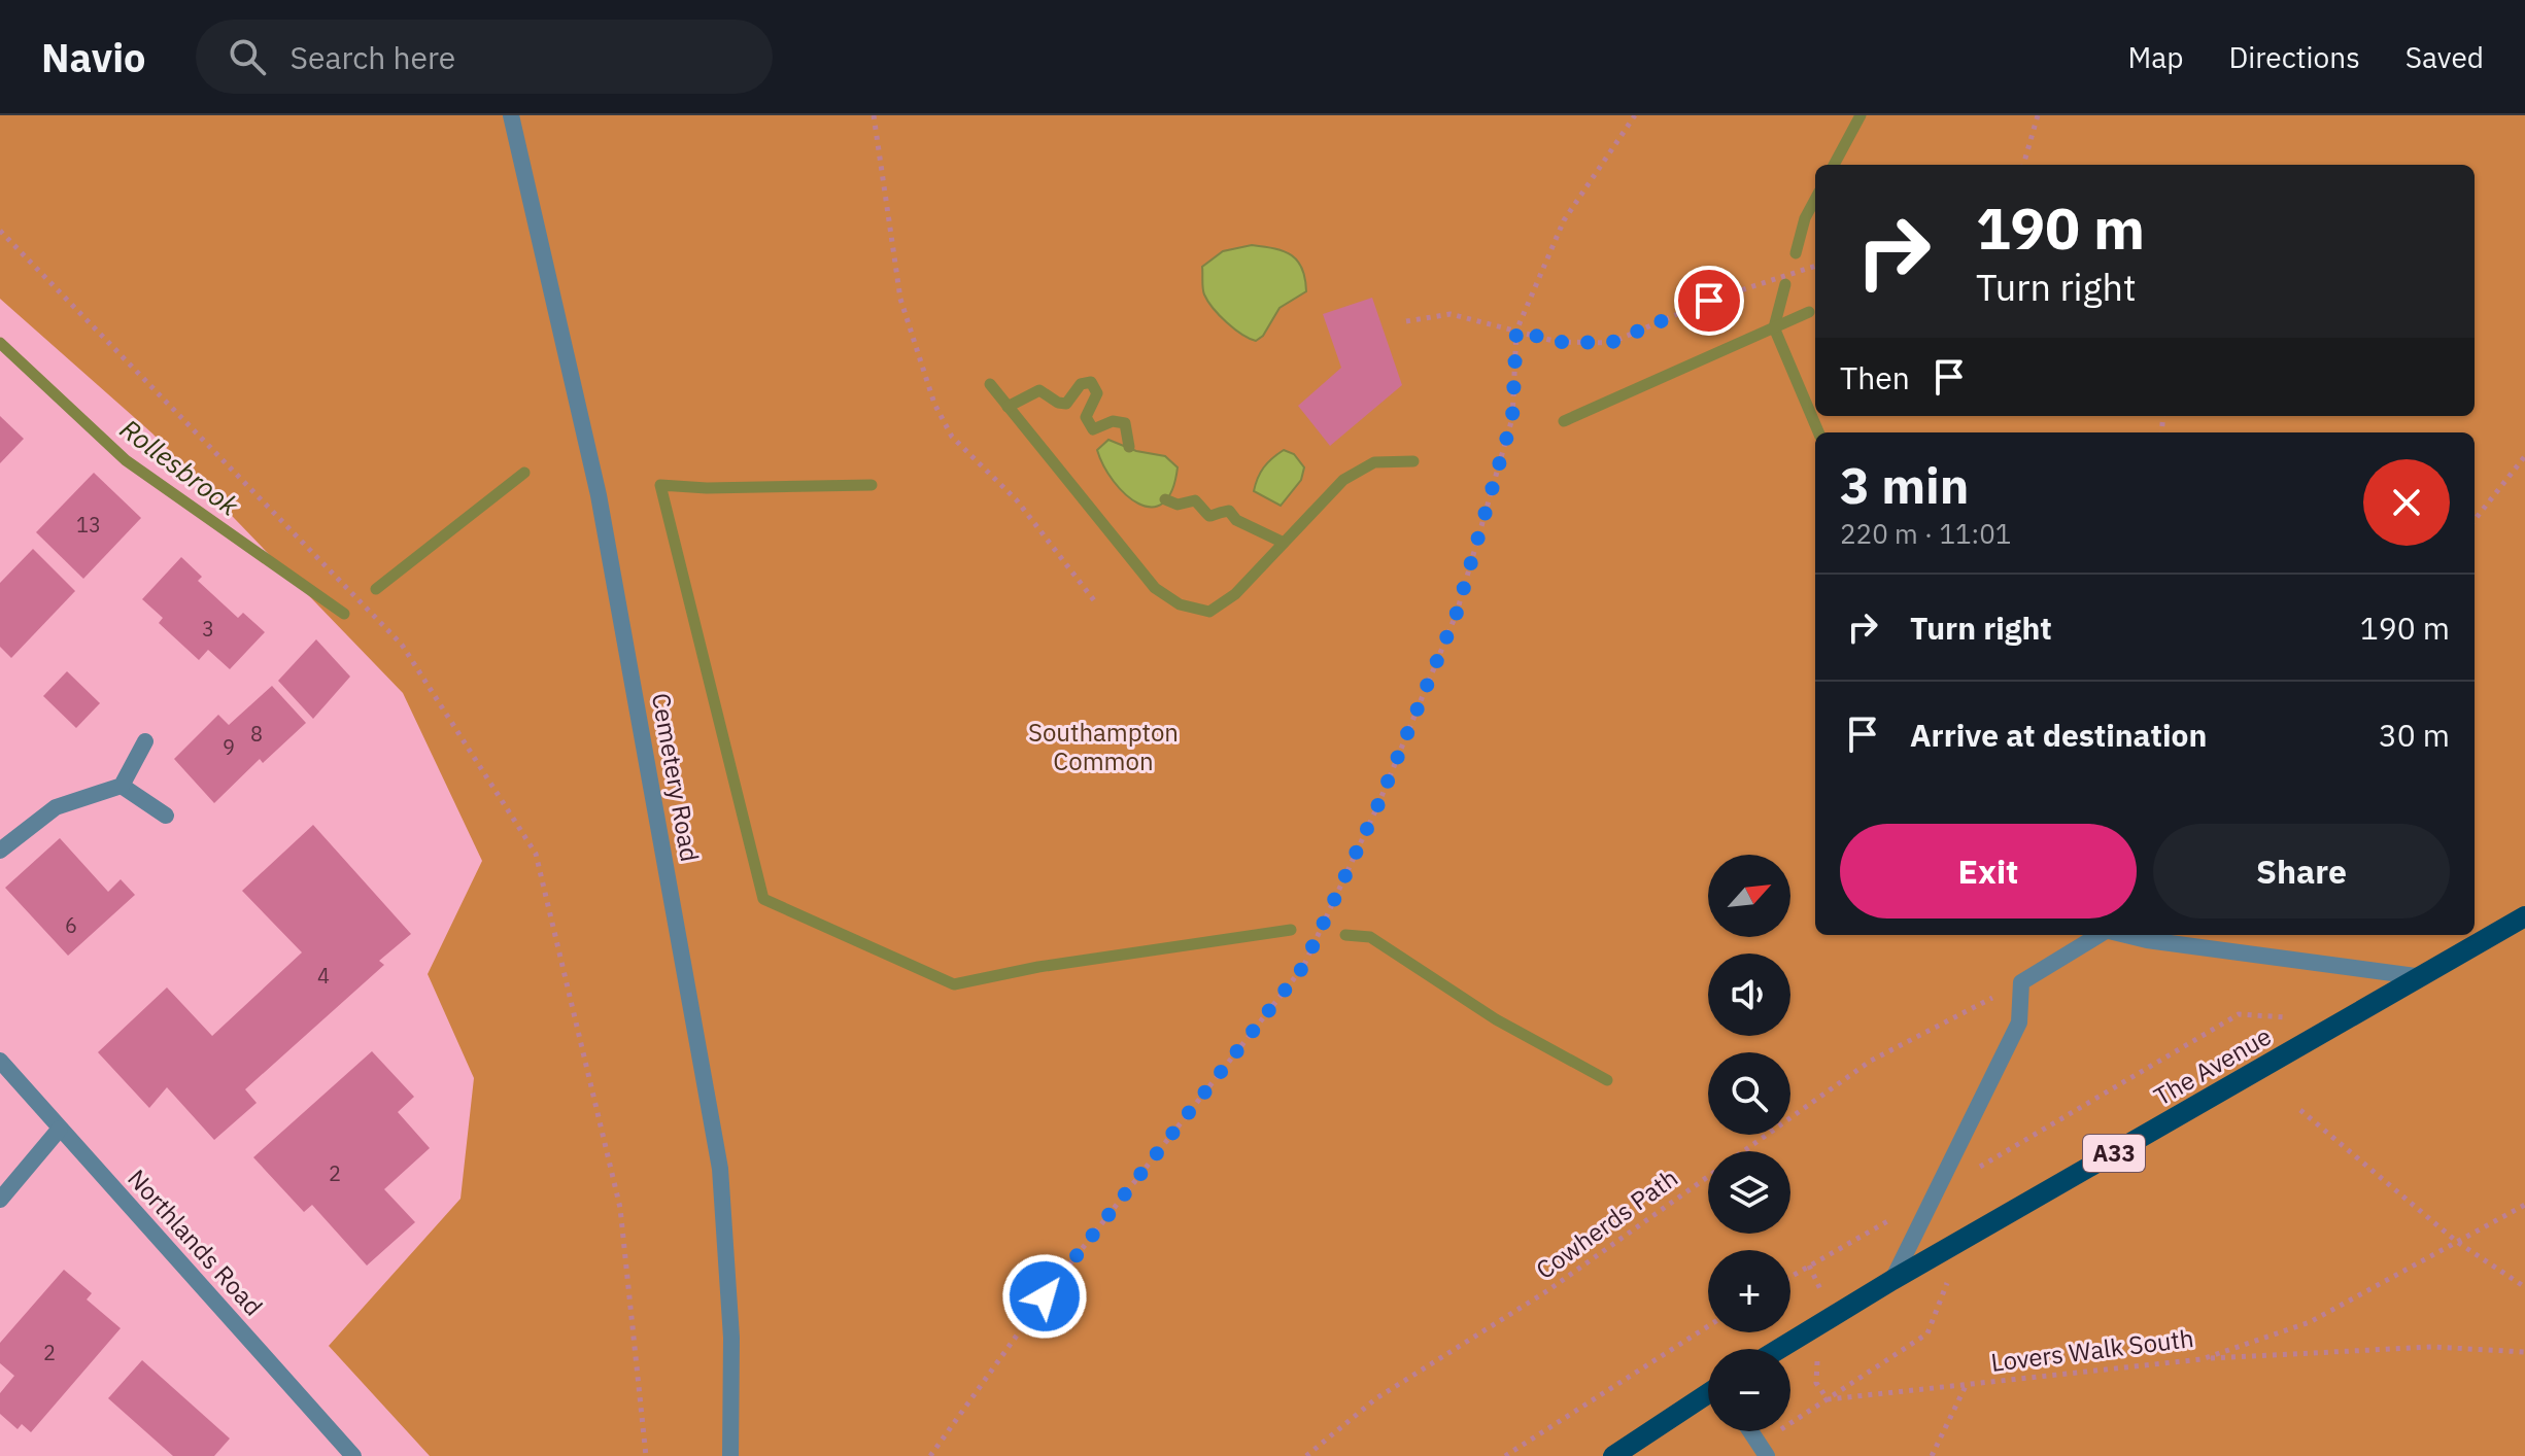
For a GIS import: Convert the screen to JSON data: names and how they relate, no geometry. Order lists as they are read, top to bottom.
{
  "streets": {
    "main road": ["The Avenue", "A33"],
    "street": ["Cemetery Road", "Northlands Road"],
    "path": ["Cowherds Path", "Lovers Walk South"]
  },
  "water": ["Rollesbrook"],
  "parks": ["Southampton Common"],
  "house_numbers": [
    "13",
    "3",
    "8",
    "9",
    "6",
    "4",
    "2",
    "2"
  ],
  "north": "top right",
  "page": {
    "header": "Navio",
    "search": "Search here",
    "nav": ["Map", "Directions", "Saved"],
    "turn": ["190 m", "Turn right"],
    "then": "Then",
    "heading": ["3 min", "220 m · 11:01"],
    "list": [
      {
        "name": "Turn right",
        "value": "190 m"
      },
      {
        "name": "Arrive at destination",
        "value": "30 m"
      }
    ],
    "buttons": ["Exit", "Share"],
    "map_buttons": ["+", "−"]
  }
}
